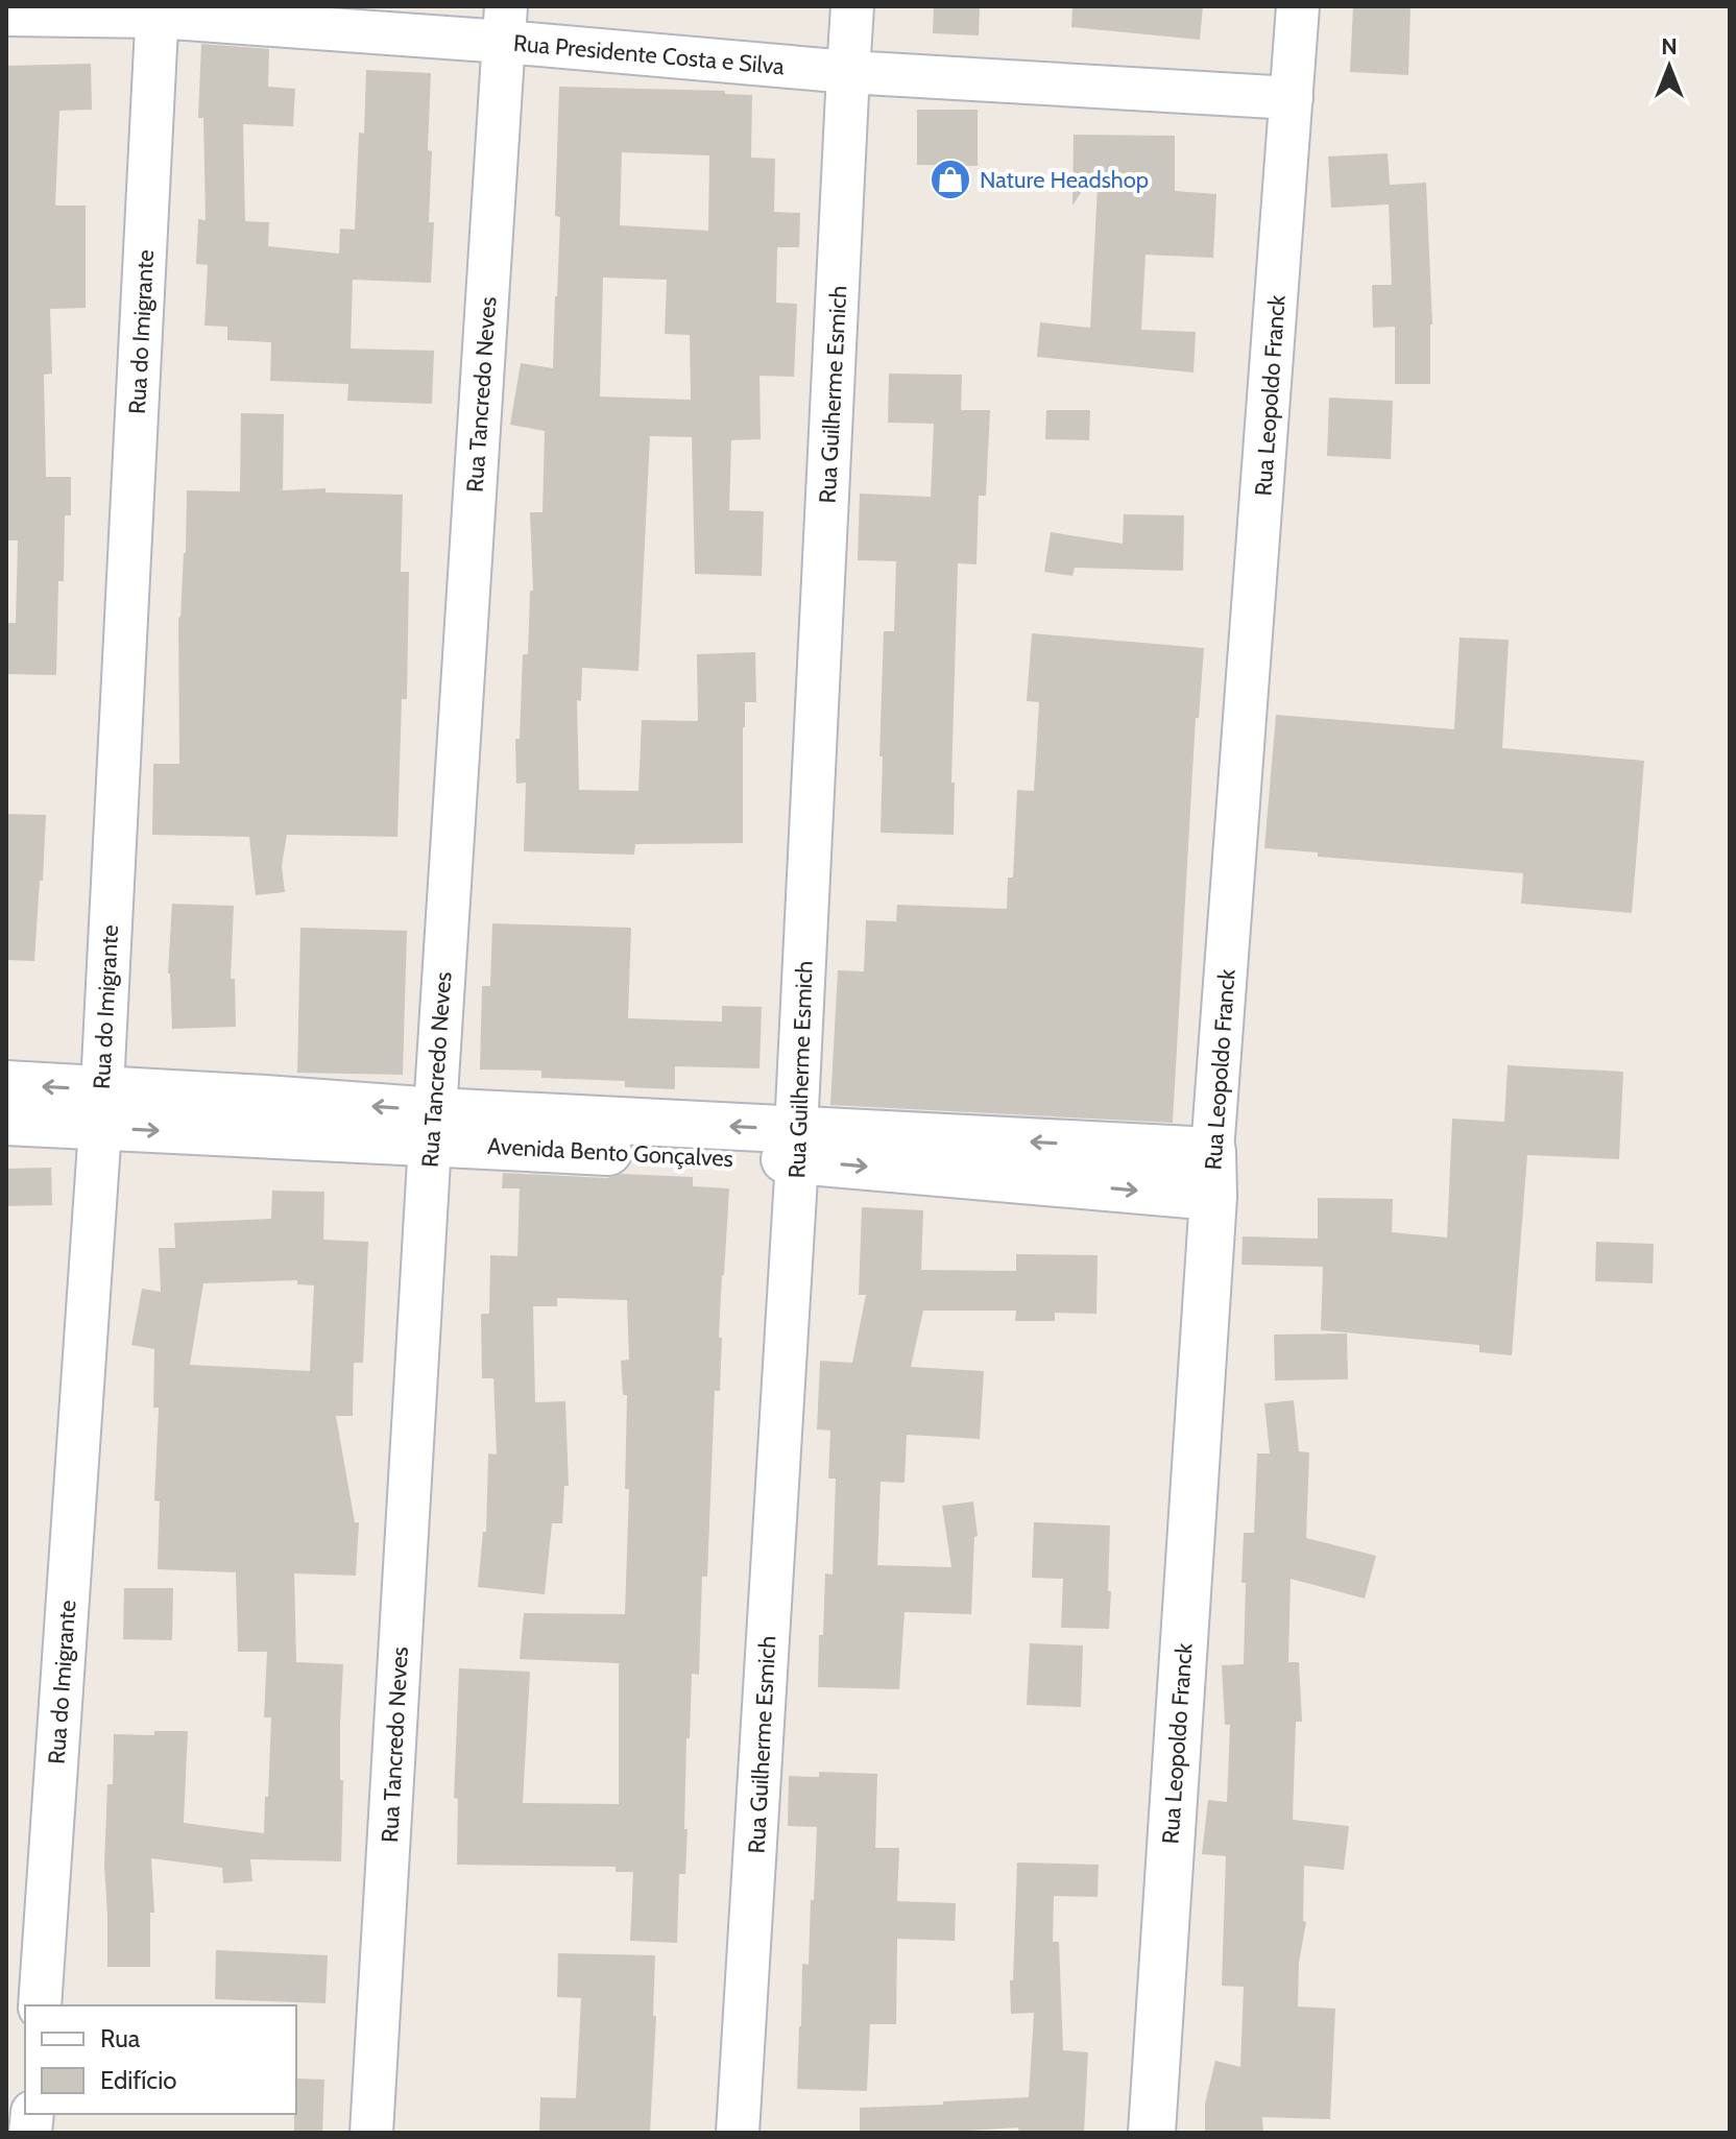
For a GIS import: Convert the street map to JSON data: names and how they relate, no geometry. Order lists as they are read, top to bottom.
{
  "streets": {
    "main road": ["Rua Leopoldo Franck", "Avenida Bento Gonçalves"],
    "street": [
      "Rua Presidente Costa e Silva",
      "Rua do Imigrante",
      "Rua Tancredo Neves",
      "Rua Guilherme Esmich"
    ]
  },
  "crossings": [
    ["Rua Presidente Costa e Silva", "Rua do Imigrante"],
    ["Rua Presidente Costa e Silva", "Rua Tancredo Neves"],
    ["Rua Presidente Costa e Silva", "Rua Guilherme Esmich"],
    ["Rua Presidente Costa e Silva", "Rua Leopoldo Franck"],
    ["Rua do Imigrante", "Avenida Bento Gonçalves"],
    ["Rua Tancredo Neves", "Avenida Bento Gonçalves"],
    ["Rua Guilherme Esmich", "Avenida Bento Gonçalves"],
    ["Rua Leopoldo Franck", "Avenida Bento Gonçalves"]
  ],
  "places": {
    "shop": ["Nature Headshop"]
  },
  "legend": ["Rua", "Edifício"],
  "north": "top"
}
